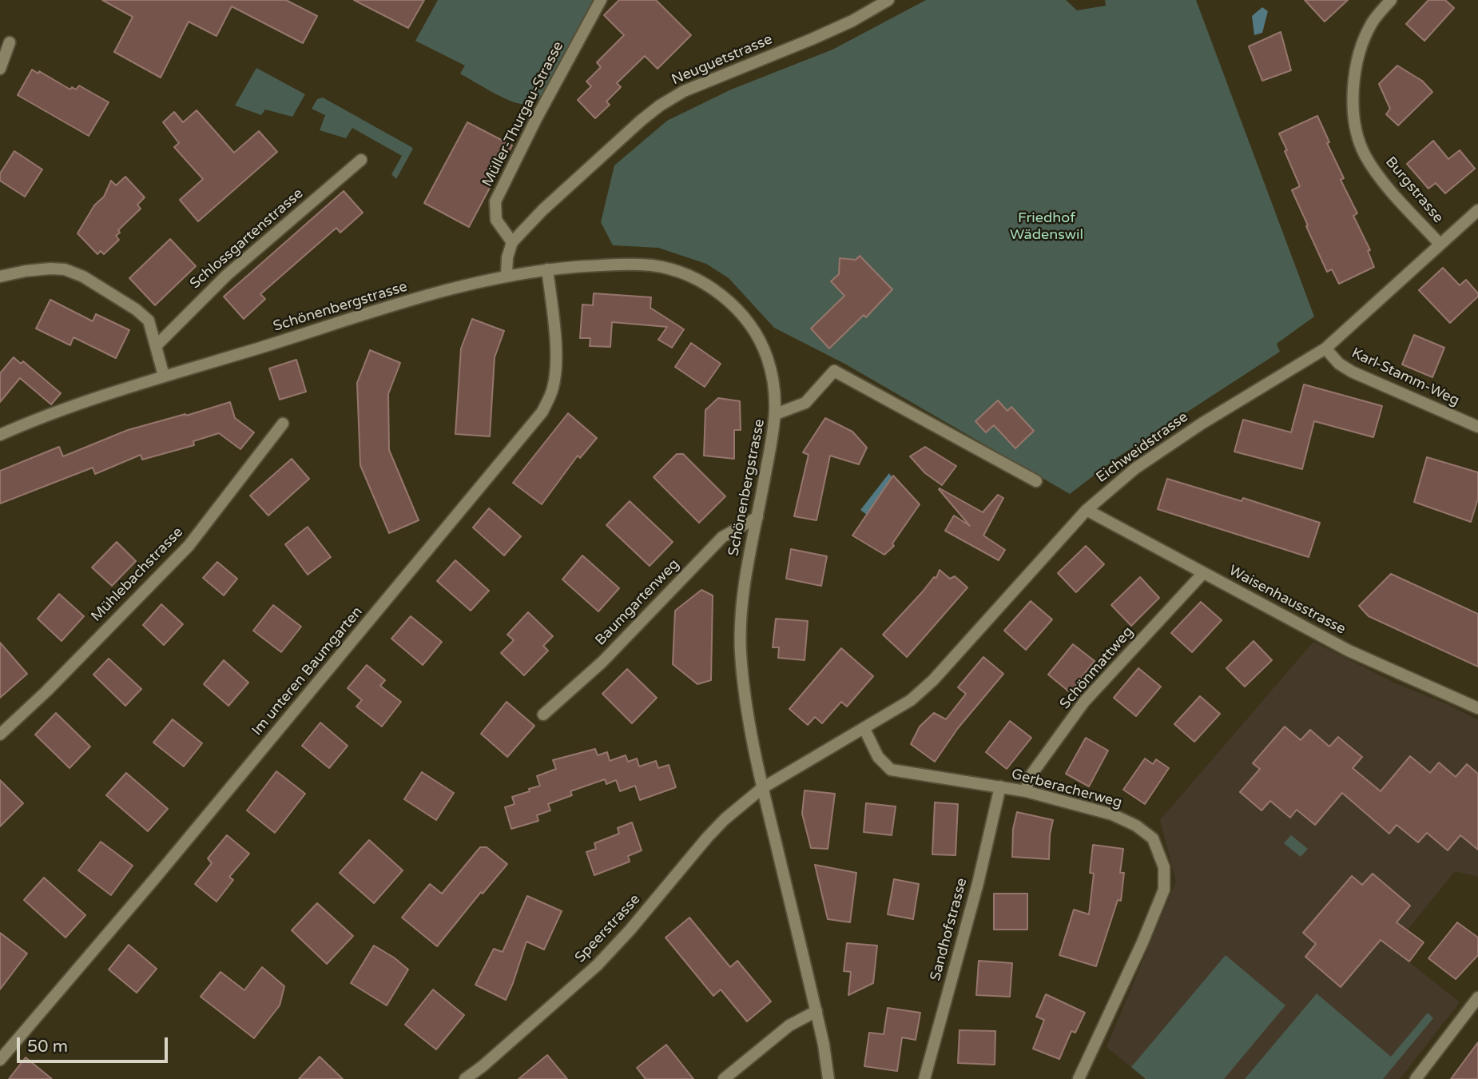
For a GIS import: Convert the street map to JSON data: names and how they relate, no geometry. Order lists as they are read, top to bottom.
{
  "streets": {
    "street": [
      "Neuguetstrasse",
      "Müller-Thurgau-Strasse",
      "Burgstrasse",
      "Schlossgartenstrasse",
      "Schönenbergstrasse",
      "Karl-Stamm-Weg",
      "Eichweidstrasse",
      "Mühlebachstrasse",
      "Waisenhausstrasse",
      "Baumgartenweg",
      "Schönmattweg",
      "Im unteren Baumgarten",
      "Gerberacherweg",
      "Speerstrasse",
      "Sandhofstrasse"
    ]
  },
  "crossings": [
    ["Neuguetstrasse", "Müller-Thurgau-Strasse"],
    ["Burgstrasse", "Eichweidstrasse"],
    ["Schönenbergstrasse", "Eichweidstrasse"],
    ["Schönenbergstrasse", "Baumgartenweg"],
    ["Schönenbergstrasse", "Im unteren Baumgarten"],
    ["Schönenbergstrasse", "Speerstrasse"],
    ["Karl-Stamm-Weg", "Eichweidstrasse"],
    ["Eichweidstrasse", "Waisenhausstrasse"],
    ["Eichweidstrasse", "Gerberacherweg"],
    ["Eichweidstrasse", "Speerstrasse"],
    ["Waisenhausstrasse", "Schönmattweg"],
    ["Schönmattweg", "Gerberacherweg"],
    ["Gerberacherweg", "Sandhofstrasse"]
  ],
  "parks": ["Friedhof Wädenswil"],
  "scale_bar": "50 m"
}
